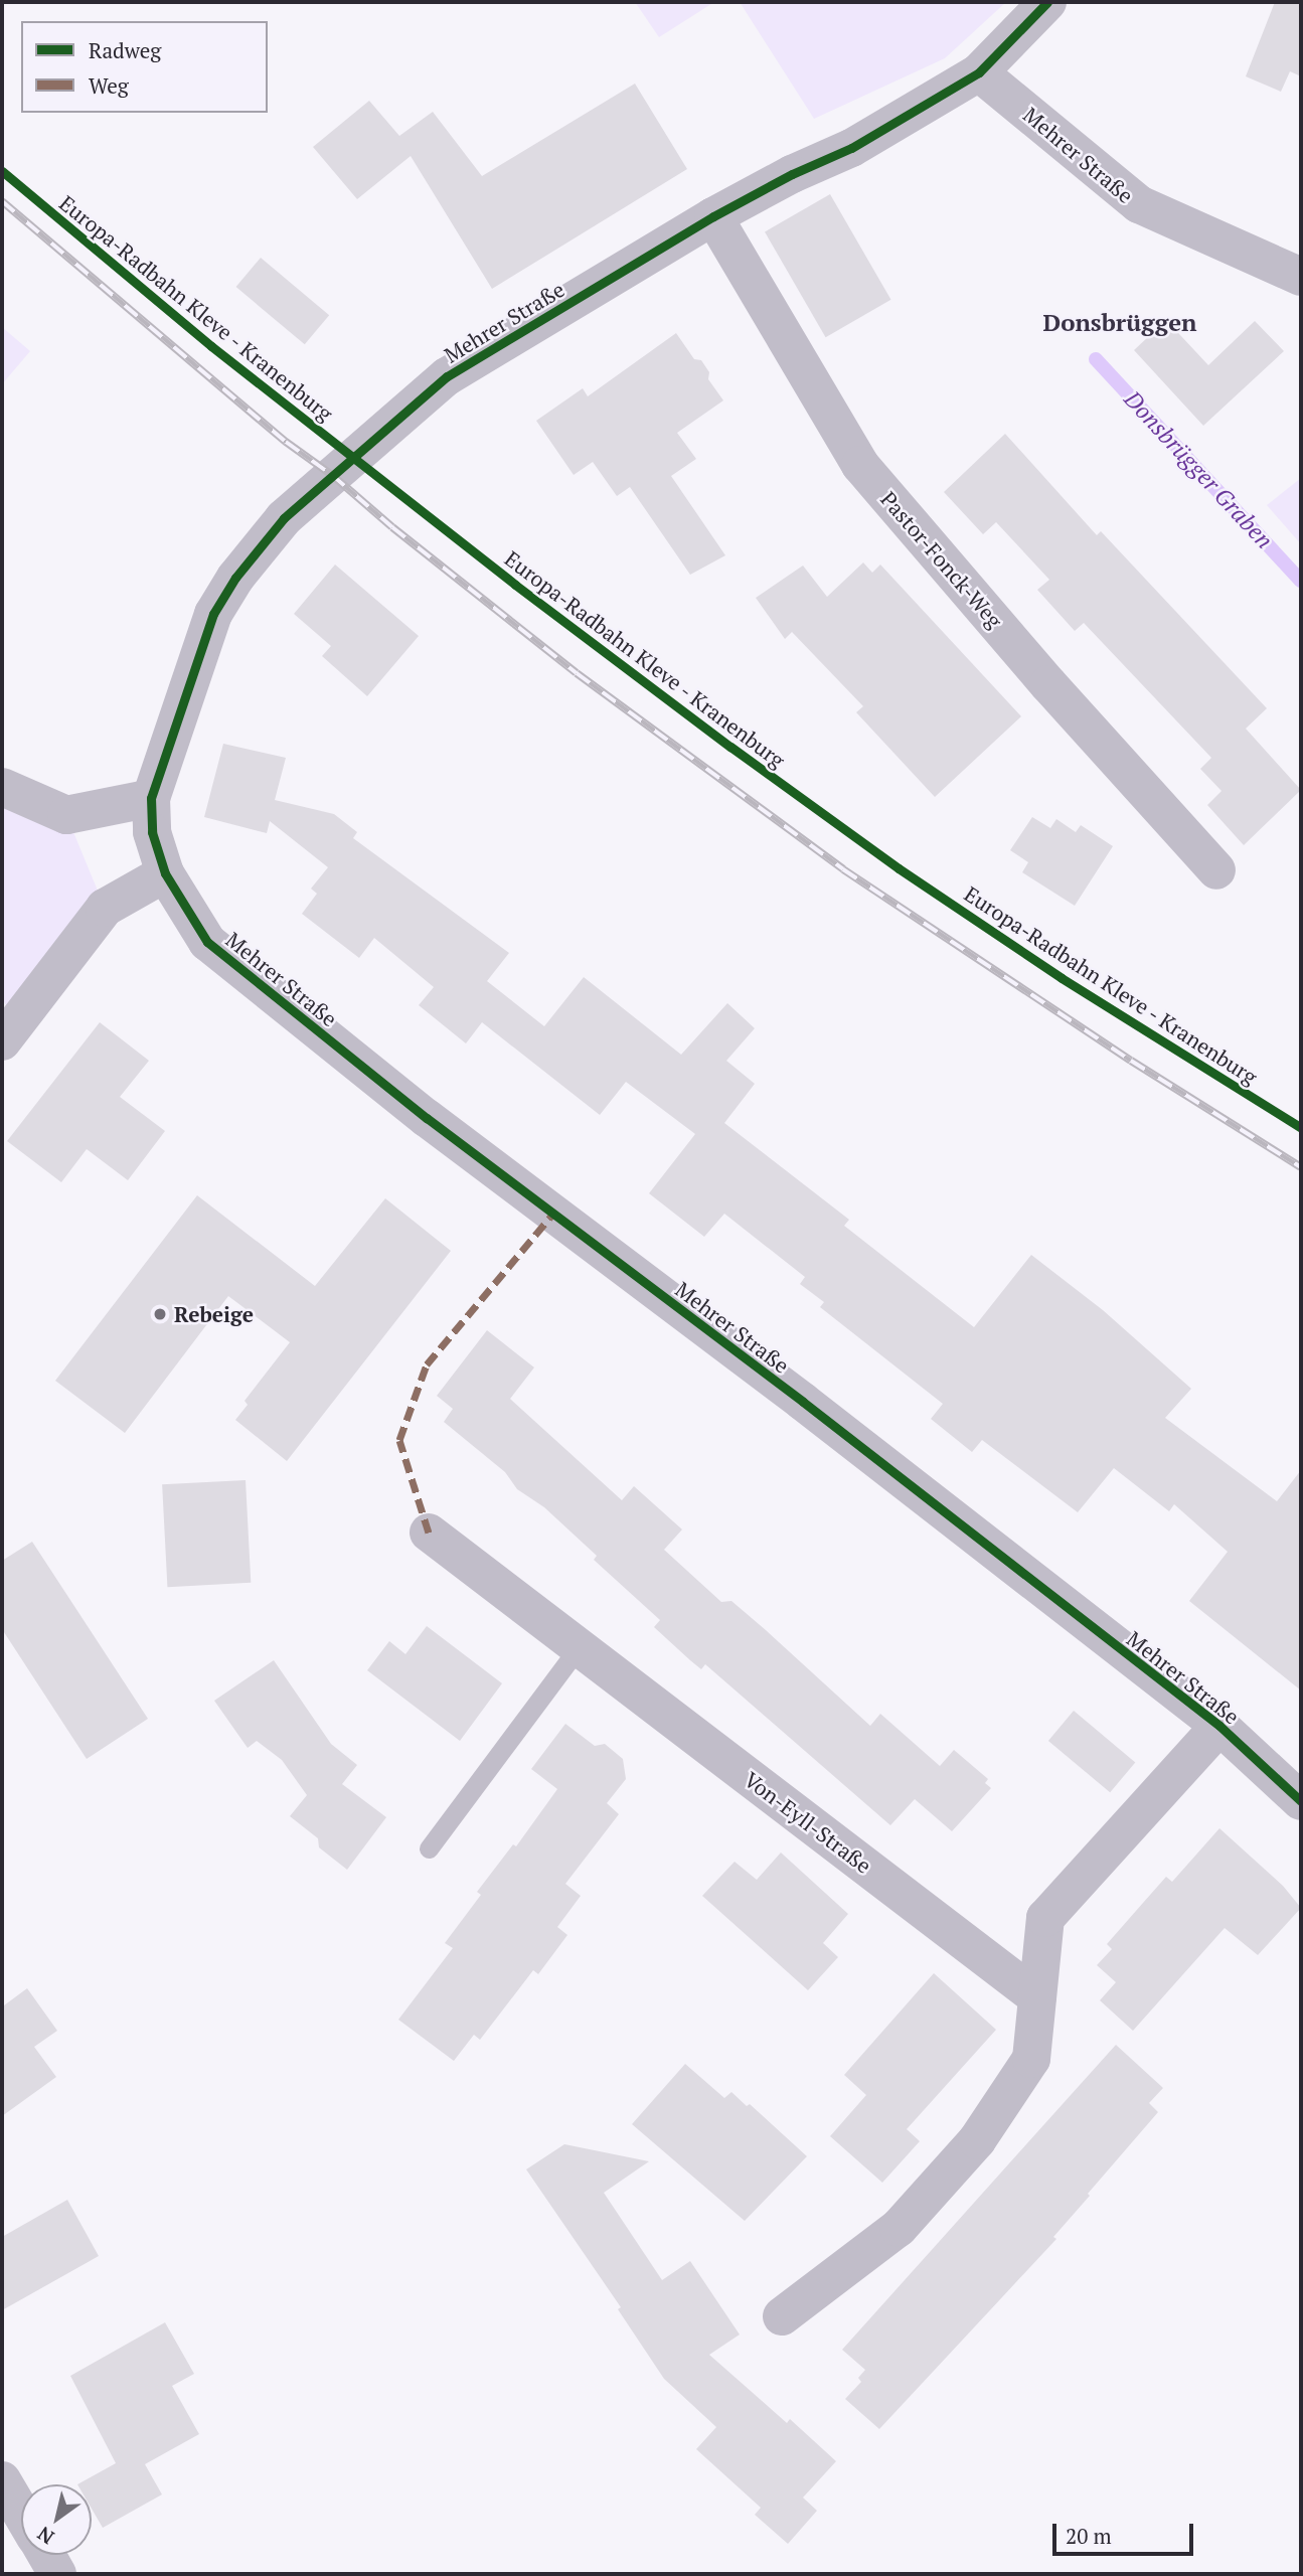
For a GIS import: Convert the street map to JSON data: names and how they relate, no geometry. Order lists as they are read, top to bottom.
{
  "streets": {
    "street": ["Mehrer Straße", "Pastor-Fonck-Weg", "Von-Eyll-Straße"],
    "cycle path": ["Europa-Radbahn Kleve - Kranenburg"]
  },
  "crossings": [
    ["Mehrer Straße", "Pastor-Fonck-Weg"]
  ],
  "districts": ["Donsbrüggen"],
  "water": ["Donsbrügger Graben"],
  "places": ["Rebeige"],
  "legend": ["Radweg", "Weg"],
  "scale_bar": "20 m",
  "north": "bottom left"
}
